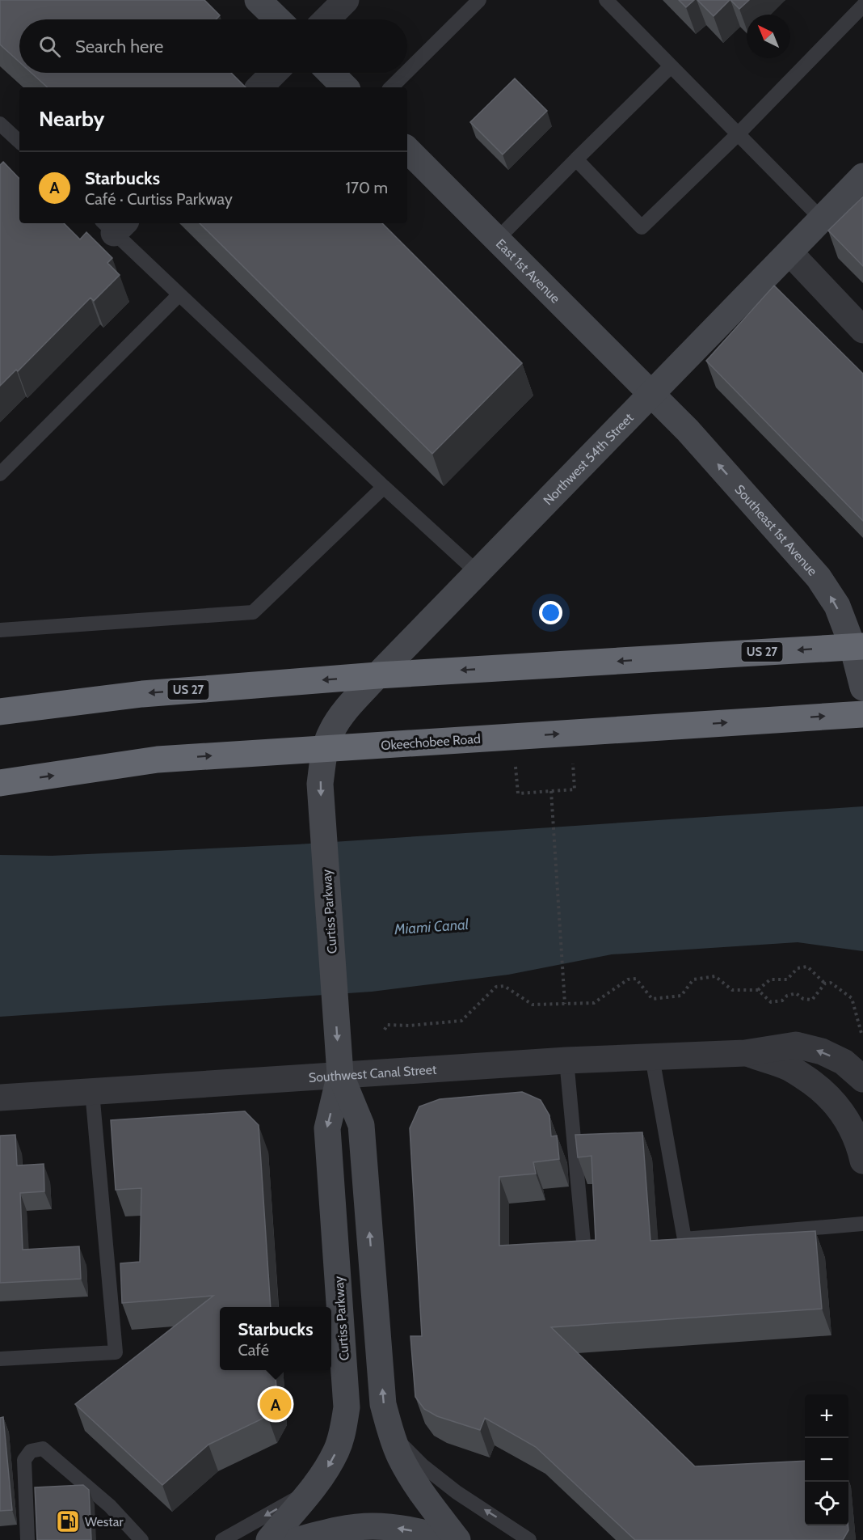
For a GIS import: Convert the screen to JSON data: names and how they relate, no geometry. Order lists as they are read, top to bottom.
{
  "streets": {
    "highway": ["US 27", "Okeechobee Road"],
    "main road": [
      "East 1st Avenue",
      "Northwest 54th Street",
      "Southeast 1st Avenue",
      "Curtiss Parkway"
    ],
    "street": ["Southwest Canal Street"]
  },
  "crossings": [
    ["East 1st Avenue", "Northwest 54th Street"],
    ["East 1st Avenue", "Southeast 1st Avenue"],
    ["Northwest 54th Street", "Southeast 1st Avenue"],
    ["Northwest 54th Street", "US 27"],
    ["Northwest 54th Street", "Okeechobee Road"],
    ["Northwest 54th Street", "Curtiss Parkway"],
    ["Southeast 1st Avenue", "US 27"],
    ["Okeechobee Road", "Curtiss Parkway"],
    ["Curtiss Parkway", "Southwest Canal Street"]
  ],
  "one_way": ["Southeast 1st Avenue"],
  "water": ["Miami Canal"],
  "places": {
    "fuel station": ["Westar"]
  },
  "north": "top left",
  "page": {
    "search": "Search here",
    "heading": "Nearby",
    "list": [
      {
        "mark": "A",
        "name": "Starbucks",
        "note": "Café · Curtiss Parkway",
        "value": "170 m"
      }
    ],
    "popup": ["Starbucks", "Café"],
    "pins": "A",
    "map_buttons": ["+", "−"]
  }
}
